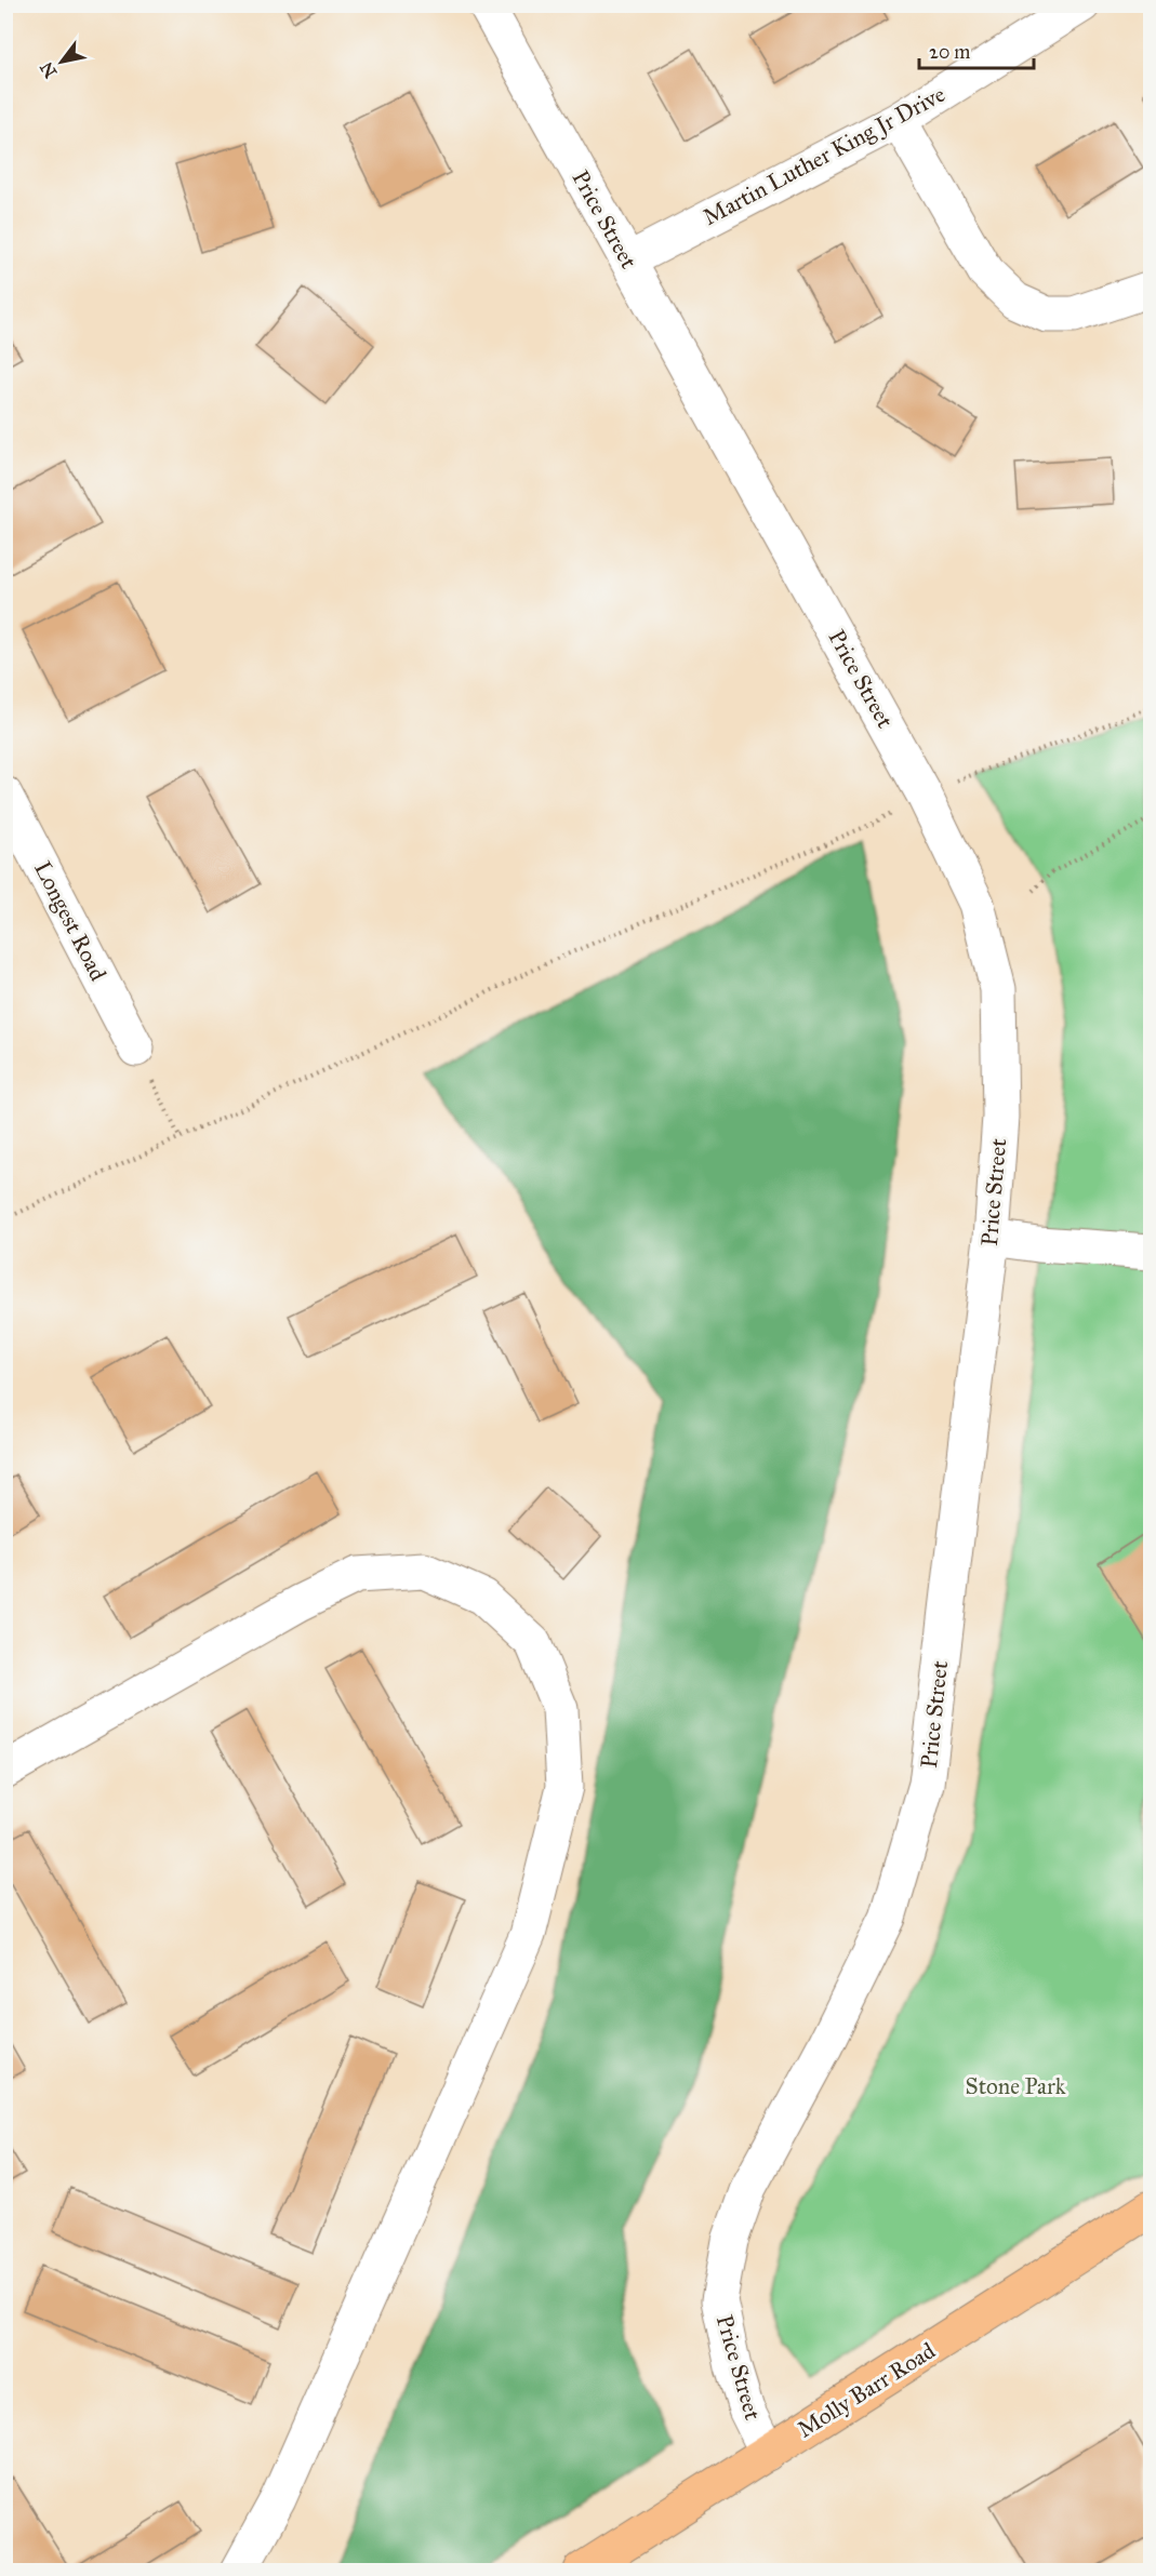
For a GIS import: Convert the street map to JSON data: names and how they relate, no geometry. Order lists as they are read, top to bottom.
{
  "streets": {
    "main road": ["Molly Barr Road"],
    "street": ["Martin Luther King Jr Drive", "Price Street", "Longest Road"]
  },
  "crossings": [
    ["Martin Luther King Jr Drive", "Price Street"],
    ["Price Street", "Molly Barr Road"]
  ],
  "parks": ["Stone Park"],
  "scale_bar": "20 m",
  "north": "bottom left"
}
